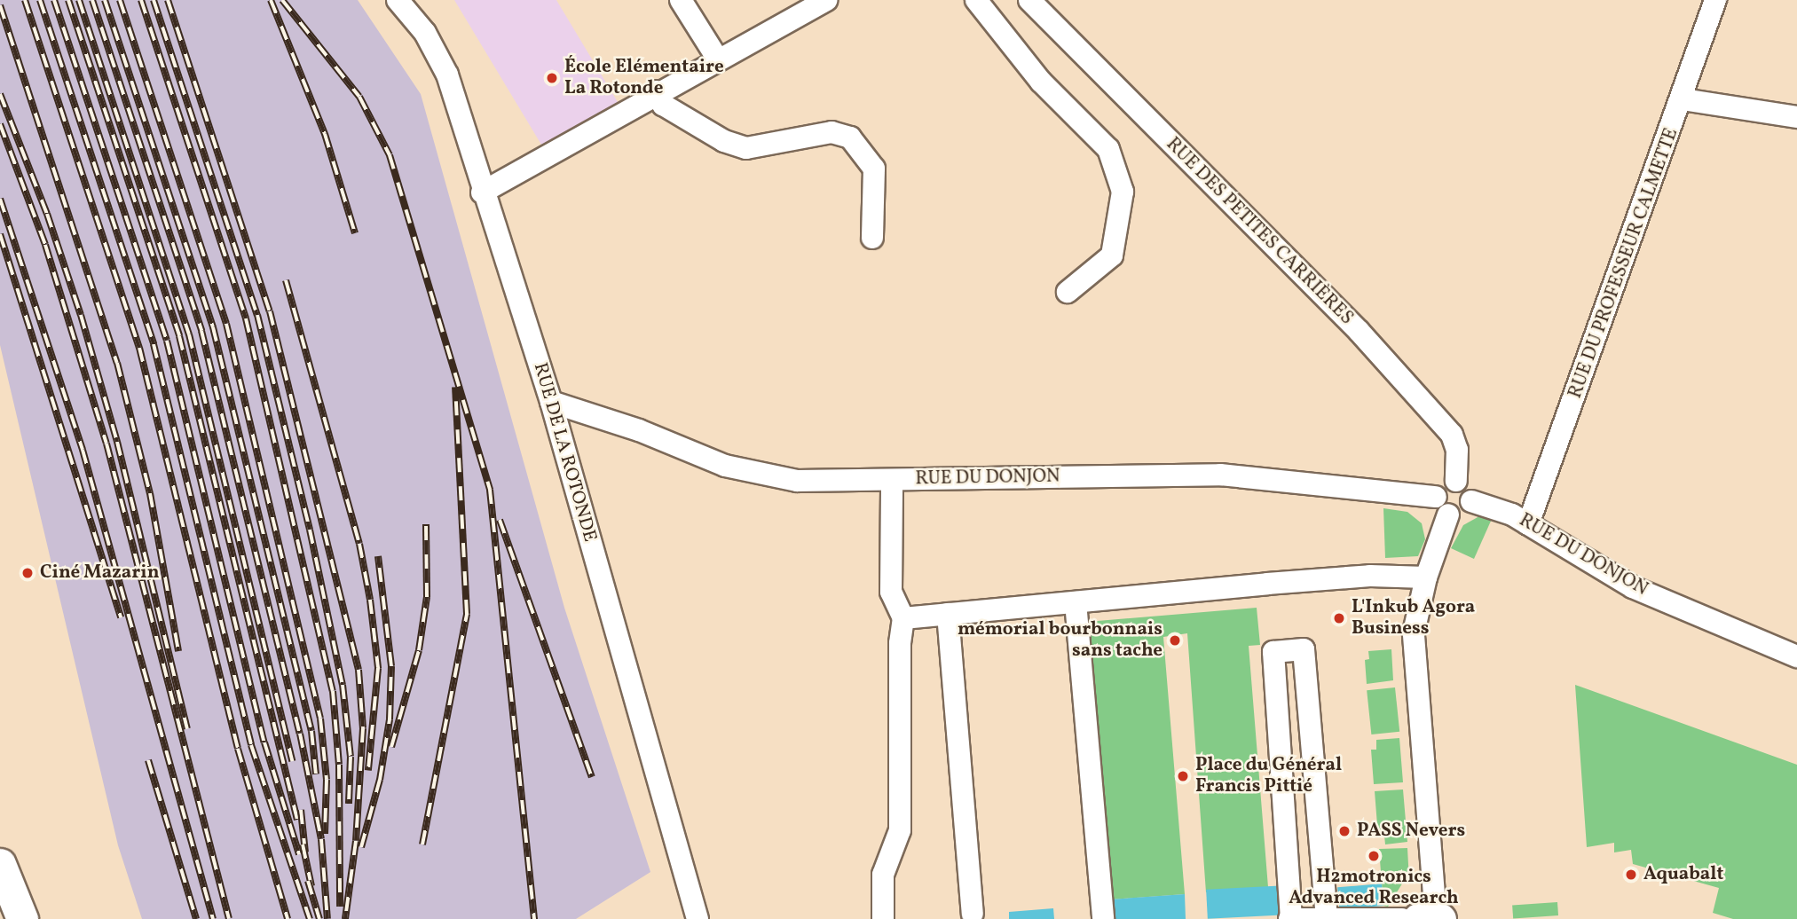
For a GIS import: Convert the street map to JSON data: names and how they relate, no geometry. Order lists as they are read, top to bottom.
{
  "streets": {
    "street": [
      "RUE DES PETITES CARRIÈRES",
      "RUE DU PROFESSEUR CALMETTE",
      "RUE DE LA ROTONDE",
      "RUE DU DONJON"
    ]
  },
  "crossings": [
    ["RUE DES PETITES CARRIÈRES", "RUE DU DONJON"],
    ["RUE DU PROFESSEUR CALMETTE", "RUE DU DONJON"],
    ["RUE DE LA ROTONDE", "RUE DU DONJON"]
  ],
  "places": [
    "École Elémentaire La Rotonde",
    "Ciné Mazarin",
    "L'Inkub Agora Business",
    "mémorial bourbonnais sans tache",
    "Place du Général Francis Pittié",
    "PASS Nevers",
    "H2motronics Advanced Research",
    "Aquabalt"
  ]
}
